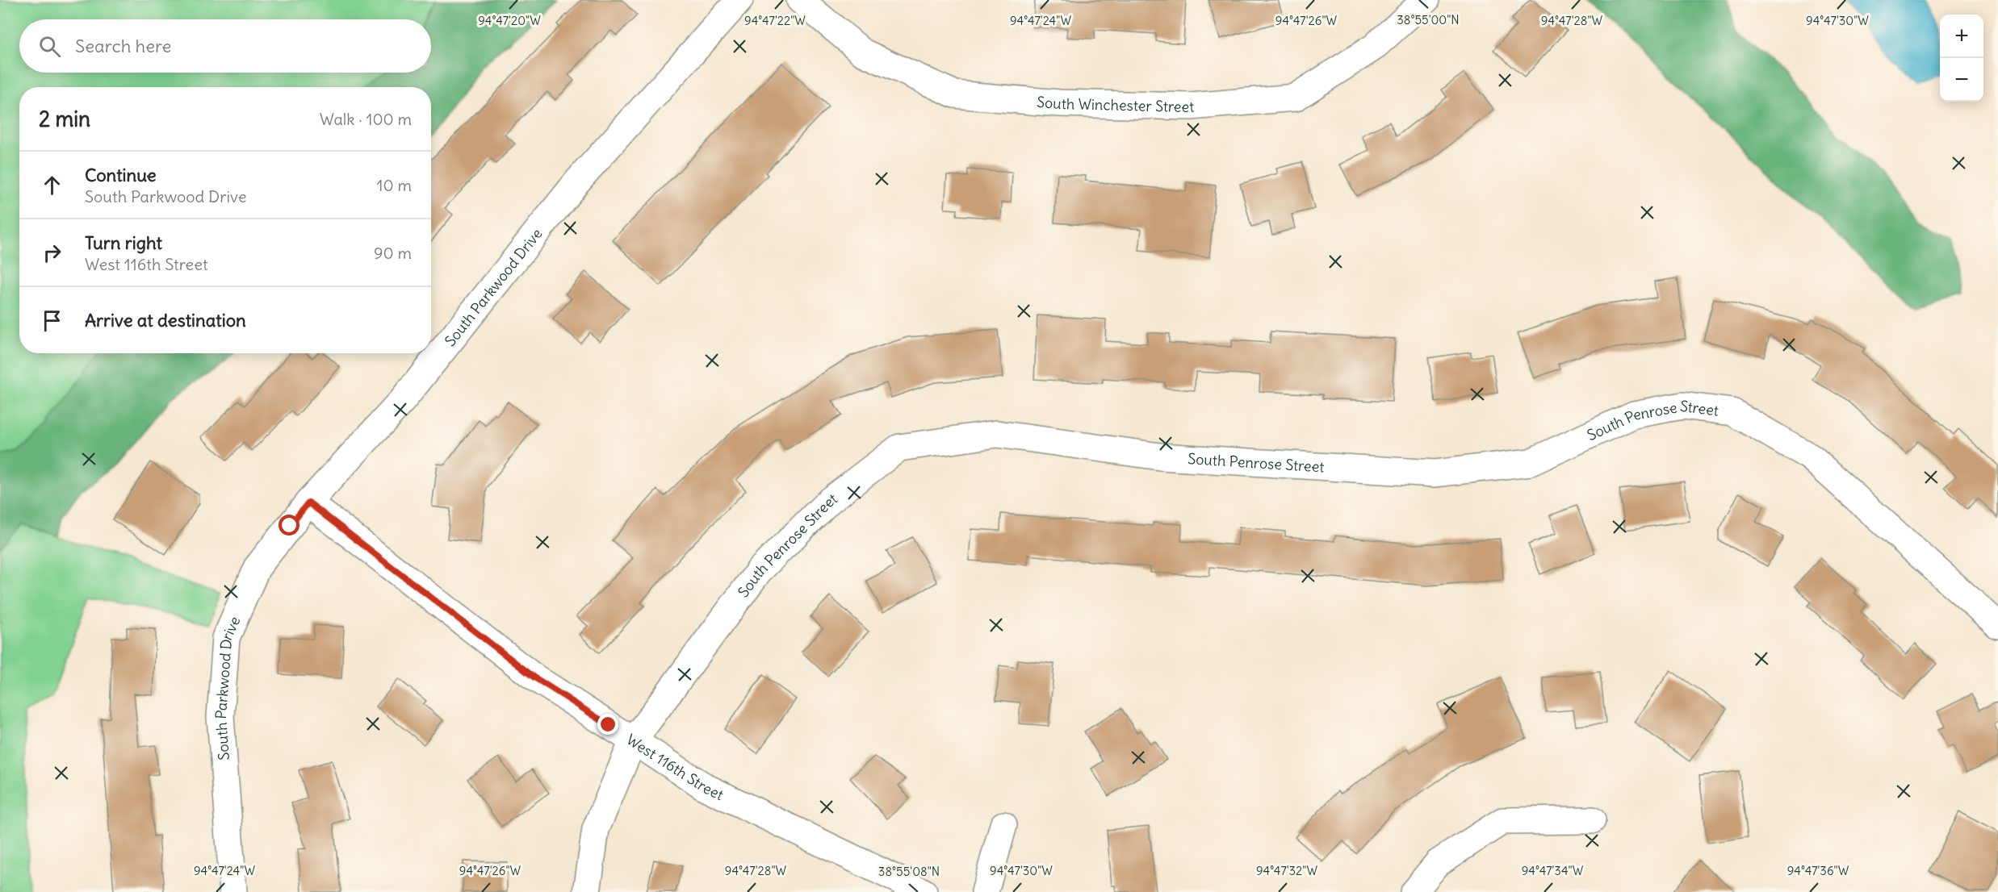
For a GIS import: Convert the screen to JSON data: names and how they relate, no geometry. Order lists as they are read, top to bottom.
{
  "streets": {
    "street": [
      "South Winchester Street",
      "South Parkwood Drive",
      "South Penrose Street",
      "West 116th Street"
    ]
  },
  "crossings": [
    ["South Parkwood Drive", "West 116th Street"],
    ["South Penrose Street", "West 116th Street"]
  ],
  "page": {
    "map_buttons": ["+", "−"],
    "search": "Search here",
    "heading": ["2 min", "Walk · 100 m"],
    "list": [
      ["Continue", "South Parkwood Drive", "10 m"],
      ["Turn right", "West 116th Street", "90 m"],
      "Arrive at destination"
    ]
  },
  "coordinates": [
    "38°55'00\"N",
    "94°47'20\"W",
    "94°47'22\"W",
    "94°47'24\"W",
    "94°47'26\"W",
    "94°47'28\"W",
    "94°47'30\"W",
    "94°47'32\"W",
    "94°47'34\"W",
    "94°47'36\"W",
    "38°55'08\"N"
  ]
}
